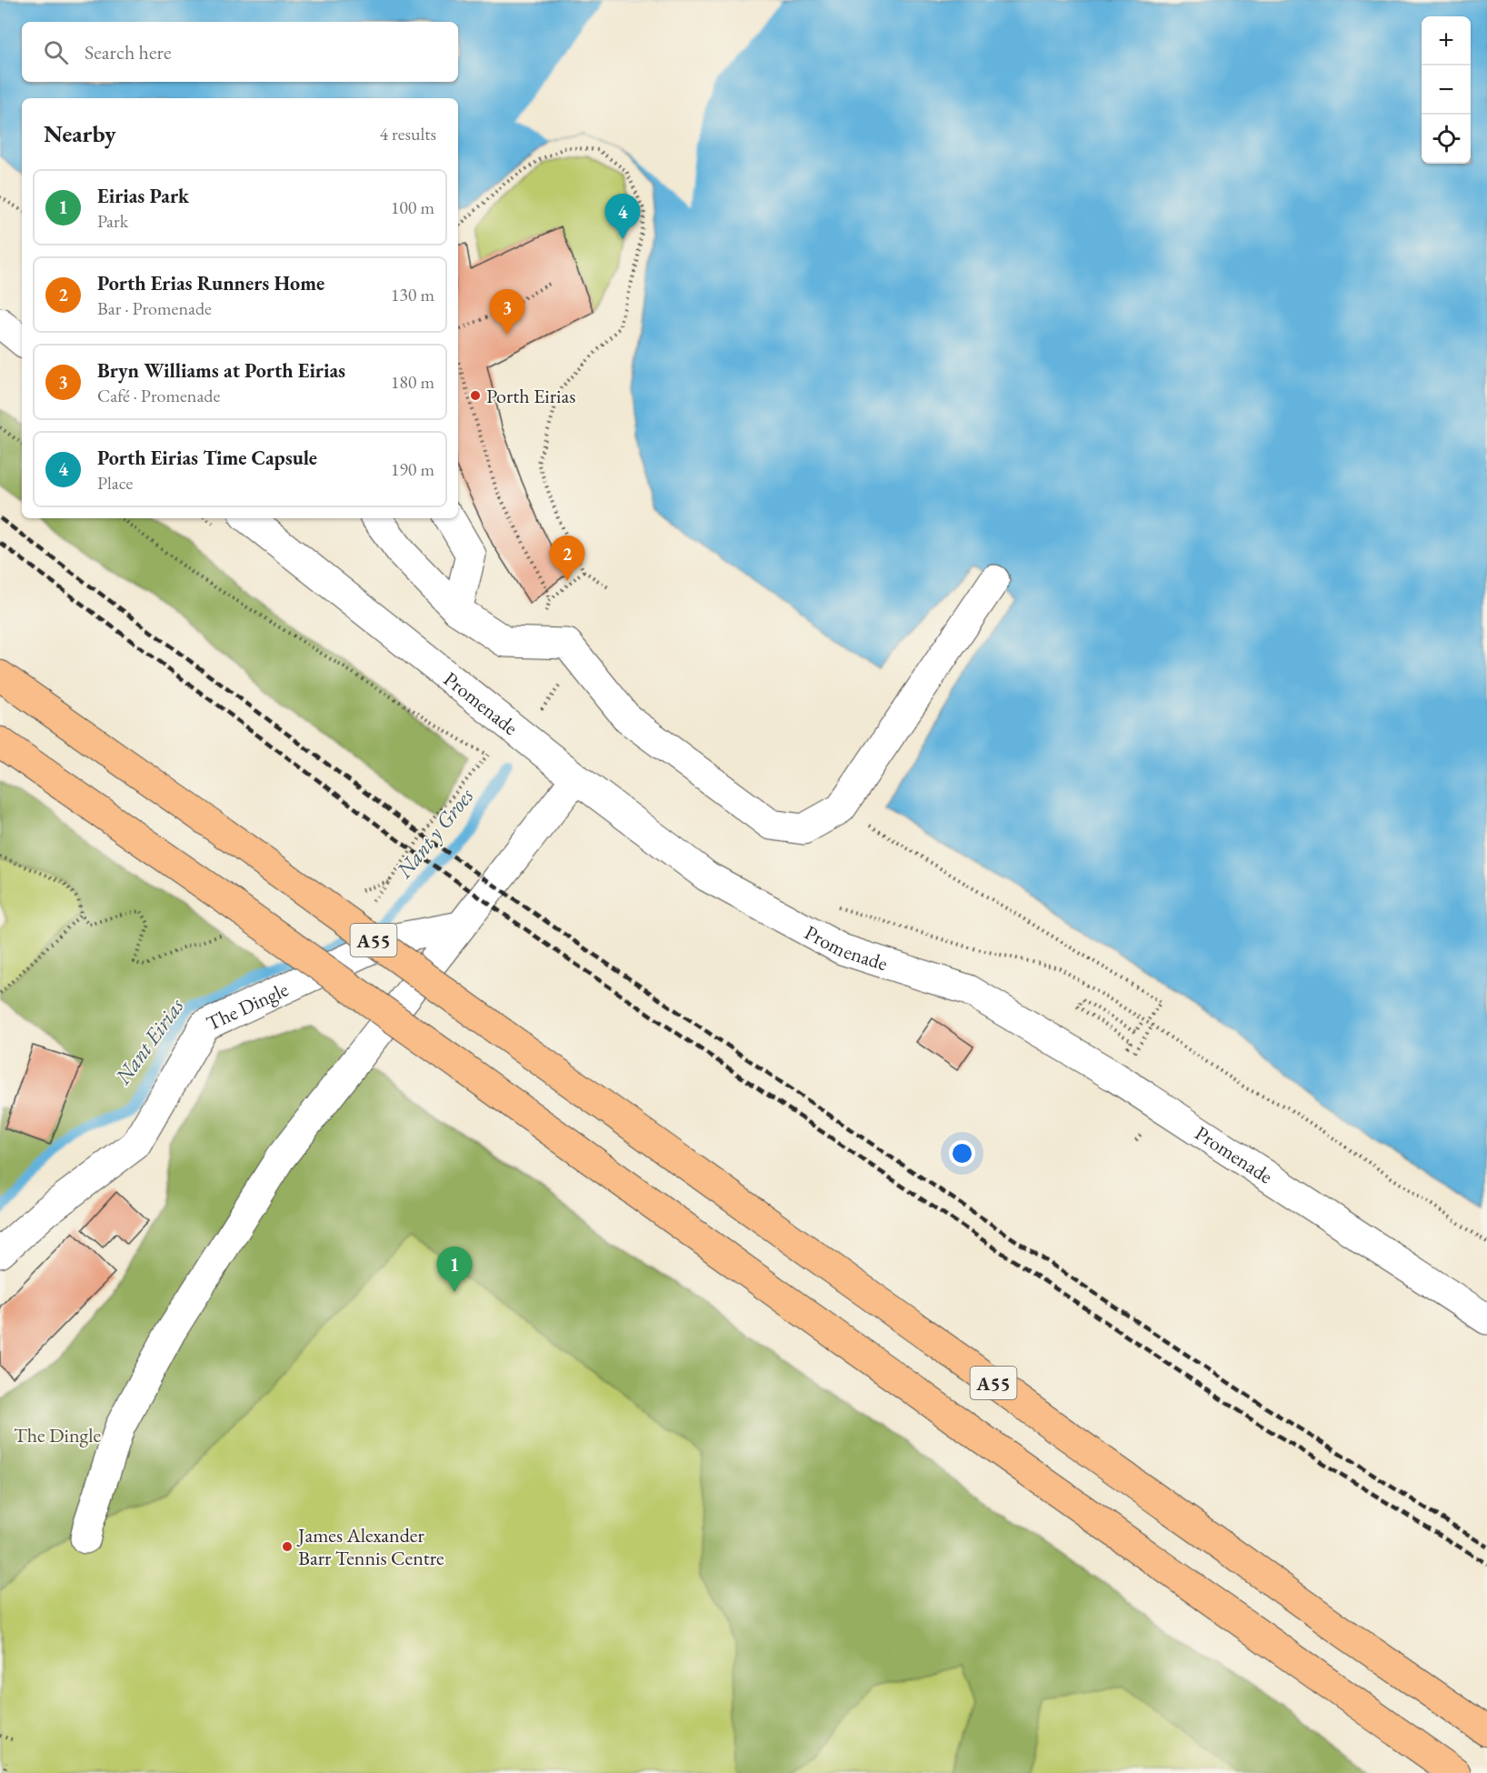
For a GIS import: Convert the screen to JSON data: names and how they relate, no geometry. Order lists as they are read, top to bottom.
{
  "streets": {
    "highway": ["A55"],
    "street": ["Promenade", "The Dingle"]
  },
  "water": ["Nant y Groes", "Nant Eirias"],
  "parks": ["The Dingle"],
  "places": ["Porth Eirias", "James Alexander Barr Tennis Centre"],
  "page": {
    "map_buttons": ["+", "−"],
    "search": "Search here",
    "heading": ["Nearby", "4 results"],
    "list": [
      {
        "mark": "1",
        "name": "Eirias Park",
        "note": "Park",
        "value": "100 m"
      },
      {
        "mark": "2",
        "name": "Porth Erias Runners Home",
        "note": "Bar · Promenade",
        "value": "130 m"
      },
      {
        "mark": "3",
        "name": "Bryn Williams at Porth Eirias",
        "note": "Café · Promenade",
        "value": "180 m"
      },
      {
        "mark": "4",
        "name": "Porth Eirias Time Capsule",
        "note": "Place",
        "value": "190 m"
      }
    ],
    "pins": [
      "4",
      "3",
      "2",
      "1"
    ]
  }
}
